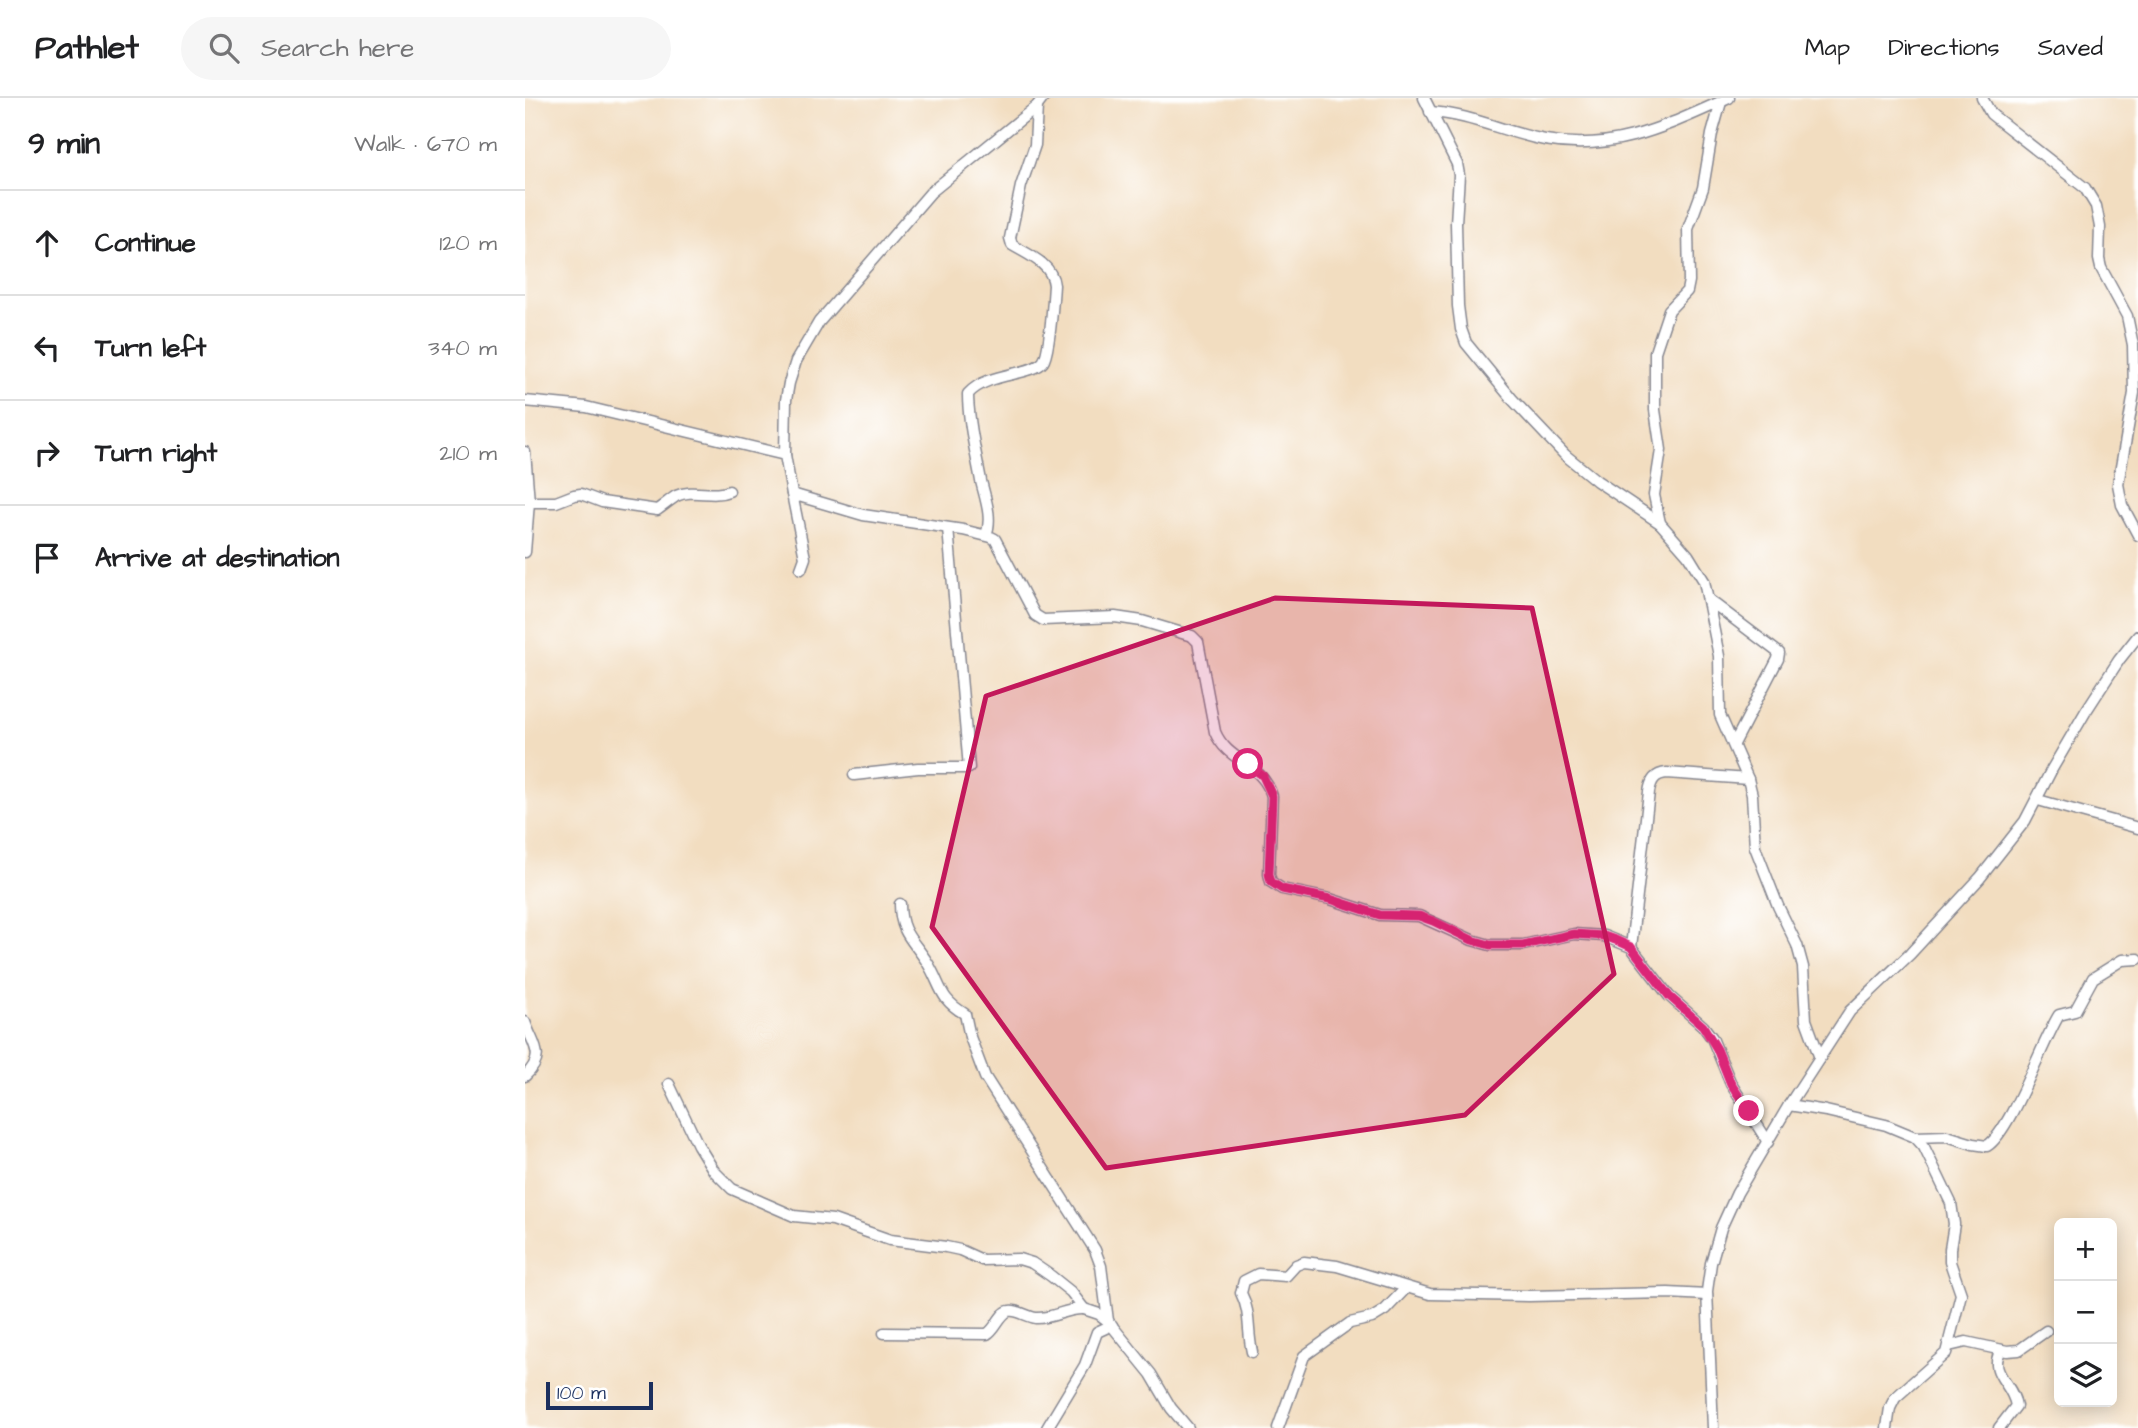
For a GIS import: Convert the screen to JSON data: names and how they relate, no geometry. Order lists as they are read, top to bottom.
{
  "scale_bar": "100 m",
  "page": {
    "header": "Pathlet",
    "search": "Search here",
    "nav": ["Map", "Directions", "Saved"],
    "heading": ["9 min", "Walk · 670 m"],
    "list": [
      ["Continue", "120 m"],
      ["Turn left", "340 m"],
      ["Turn right", "210 m"],
      "Arrive at destination"
    ],
    "map_buttons": ["+", "−"],
    "scale": "100 m"
  }
}
